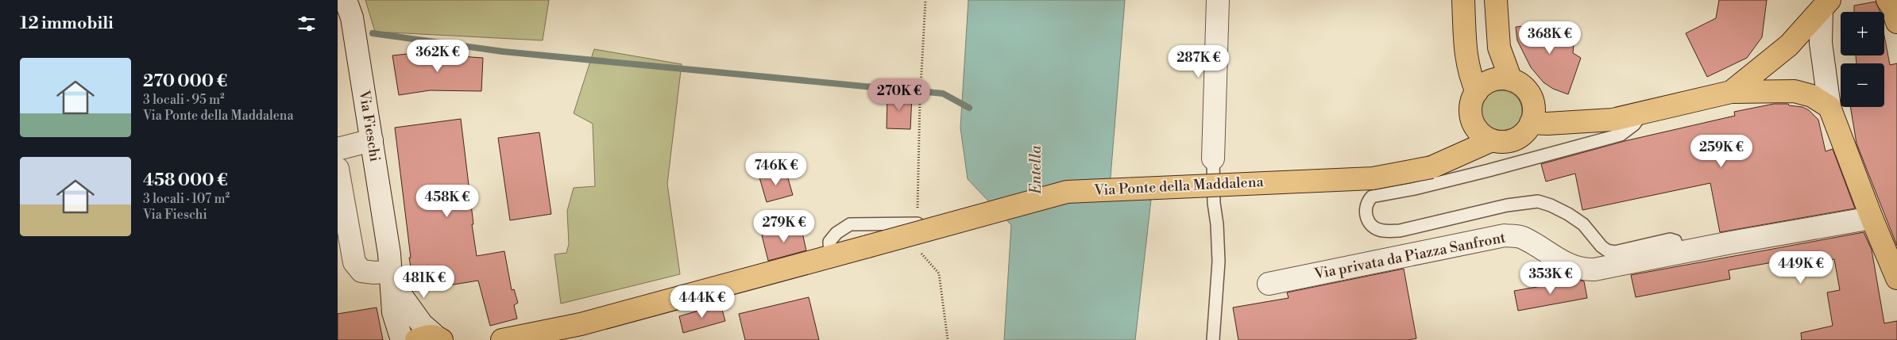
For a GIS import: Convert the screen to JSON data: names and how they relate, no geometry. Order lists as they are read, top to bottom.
{
  "streets": {
    "main road": ["Via Ponte della Maddalena"],
    "street": ["Via Fieschi", "Via privata da Piazza Sanfront"]
  },
  "water": ["Entella"],
  "page": {
    "heading": "12 immobili",
    "map_buttons": ["+", "−"],
    "price": [
      "368K €",
      "362K €",
      "287K €",
      "270K €",
      "259K €",
      "746K €",
      "458K €",
      "279K €",
      "449K €",
      "353K €",
      "481K €",
      "444K €"
    ],
    "list": [
      {
        "name": "270 000 €",
        "note": "3 locali · 95 m² · Via Ponte della Maddalena"
      },
      {
        "name": "458 000 €",
        "note": "3 locali · 107 m² · Via Fieschi"
      }
    ]
  }
}
